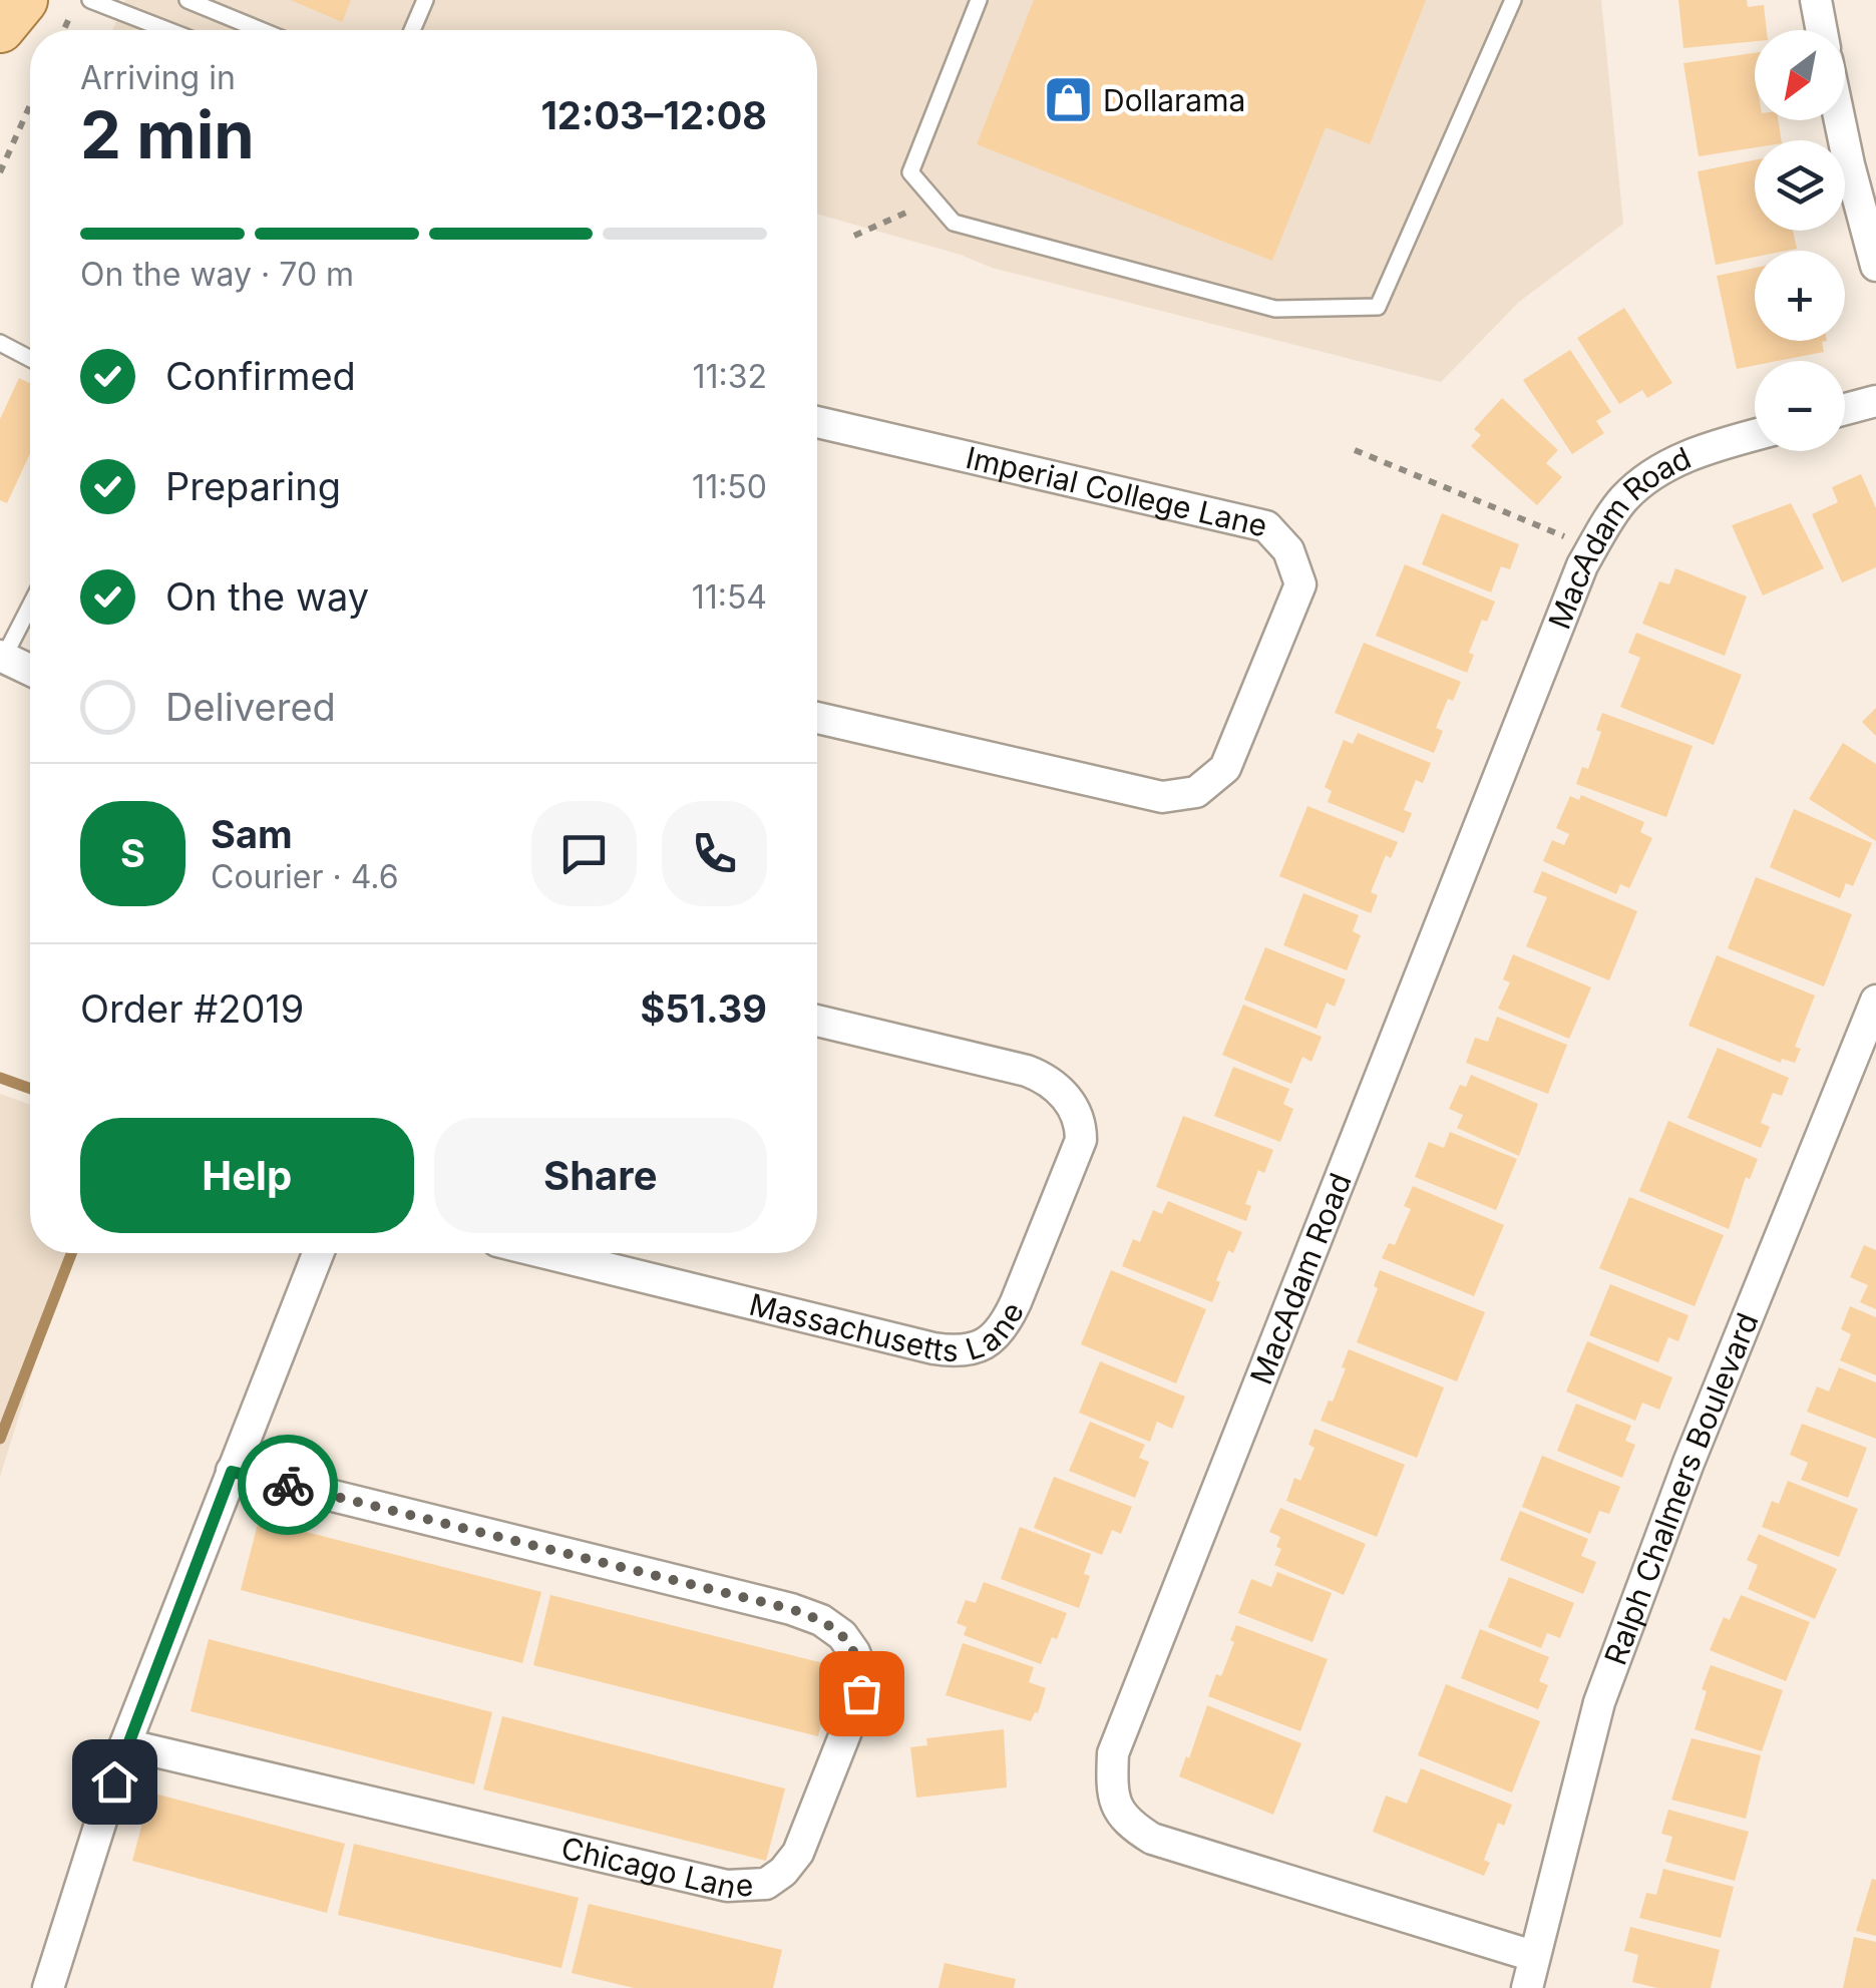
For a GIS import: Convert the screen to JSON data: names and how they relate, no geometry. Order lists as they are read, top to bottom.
{
  "streets": {
    "street": [
      "Imperial College Lane",
      "MacAdam Road",
      "Massachusetts Lane",
      "Ralph Chalmers Boulevard",
      "Chicago Lane"
    ]
  },
  "crossings": [
    ["MacAdam Road", "Ralph Chalmers Boulevard"]
  ],
  "places": {
    "shop": ["Dollarama"]
  },
  "north": "bottom left",
  "page": {
    "map_buttons": ["+", "−"],
    "heading": ["2 min", "Arriving in", "12:03–12:08"],
    "panel": [
      "Sam",
      "Courier · 4.6",
      "Order #2019",
      "$51.39"
    ],
    "bar": "On the way · 70 m",
    "list": [
      ["Confirmed", "11:32"],
      ["Preparing", "11:50"],
      ["On the way", "11:54"],
      "Delivered"
    ],
    "round": "S",
    "buttons": ["Help", "Share"]
  }
}
